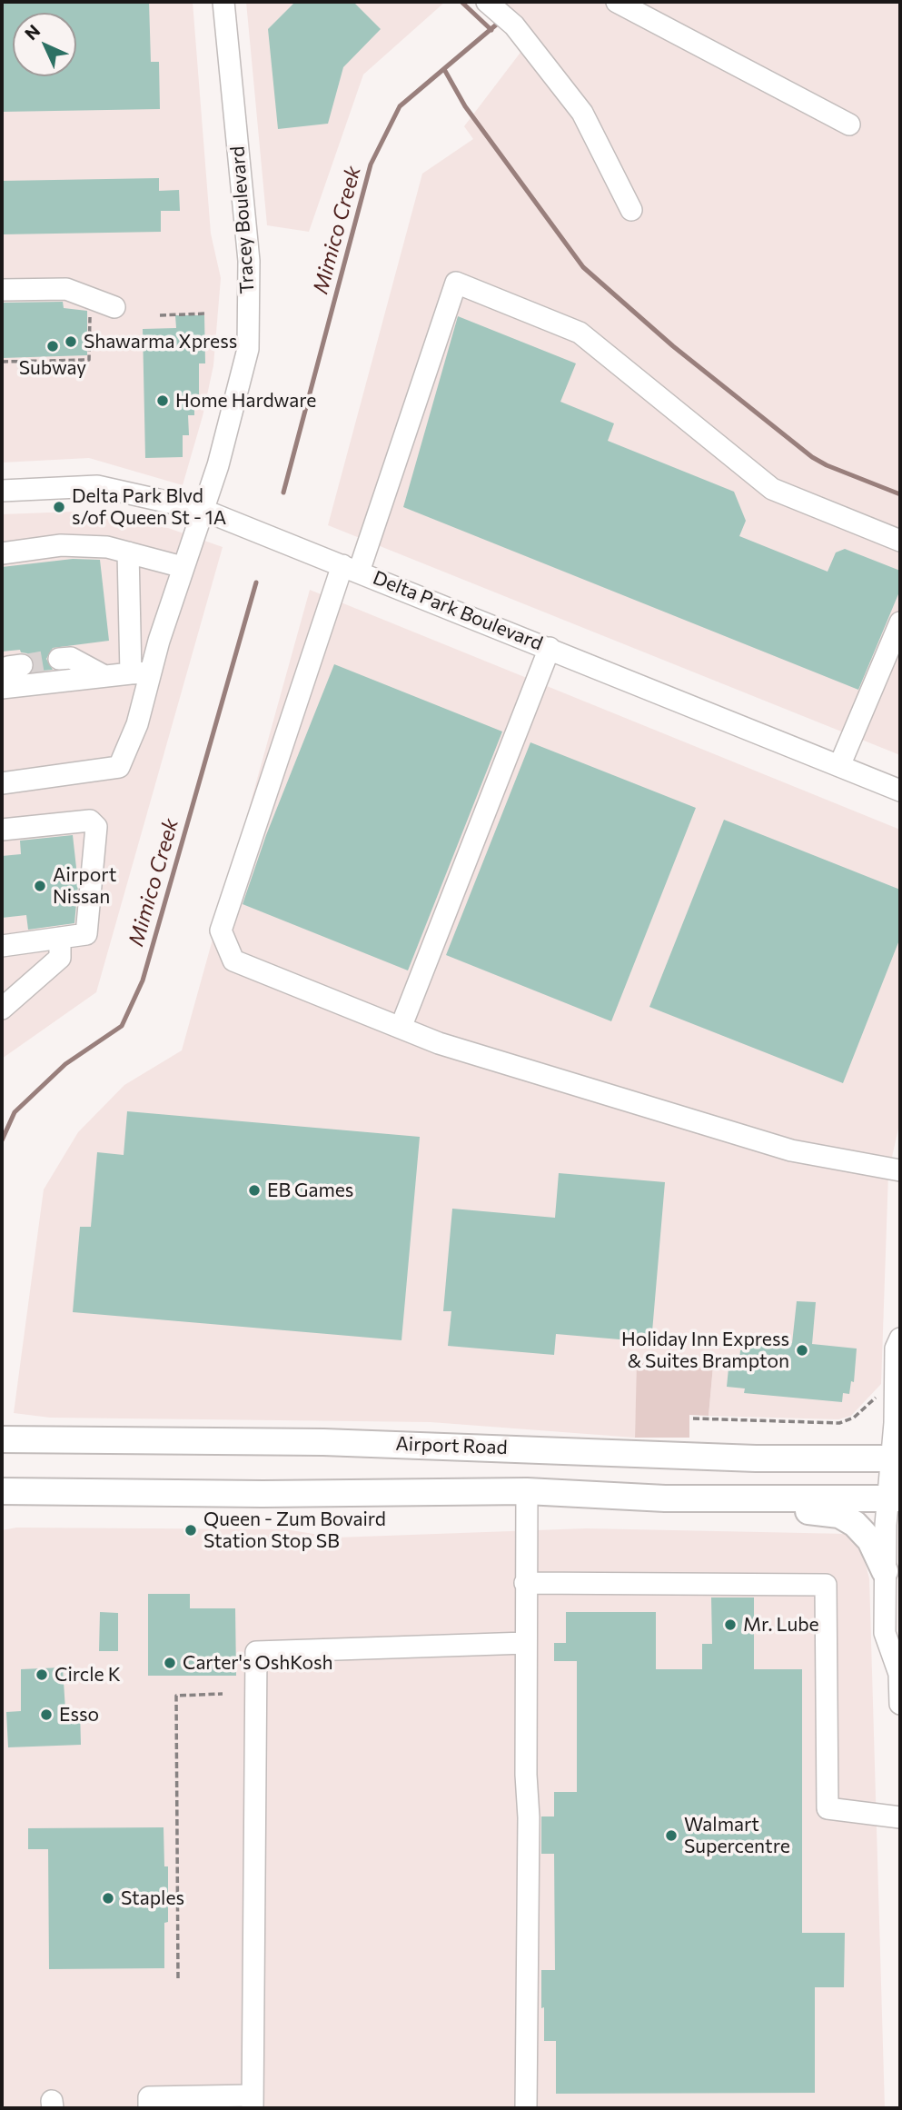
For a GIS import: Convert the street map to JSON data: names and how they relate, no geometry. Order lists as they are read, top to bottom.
{
  "streets": {
    "main road": ["Airport Road"],
    "street": ["Tracey Boulevard", "Delta Park Boulevard"]
  },
  "crossings": [
    ["Tracey Boulevard", "Delta Park Boulevard"]
  ],
  "water": ["Mimico Creek"],
  "places": [
    "Shawarma Xpress",
    "Subway",
    "Home Hardware",
    "Delta Park Blvd s/of Queen St - 1A",
    "Airport Nissan",
    "EB Games",
    "Holiday Inn Express & Suites Brampton",
    "Queen - Zum Bovaird Station Stop SB",
    "Mr. Lube",
    "Carter's OshKosh",
    "Circle K",
    "Esso",
    "Walmart Supercentre",
    "Staples"
  ],
  "north": "top left"
}
